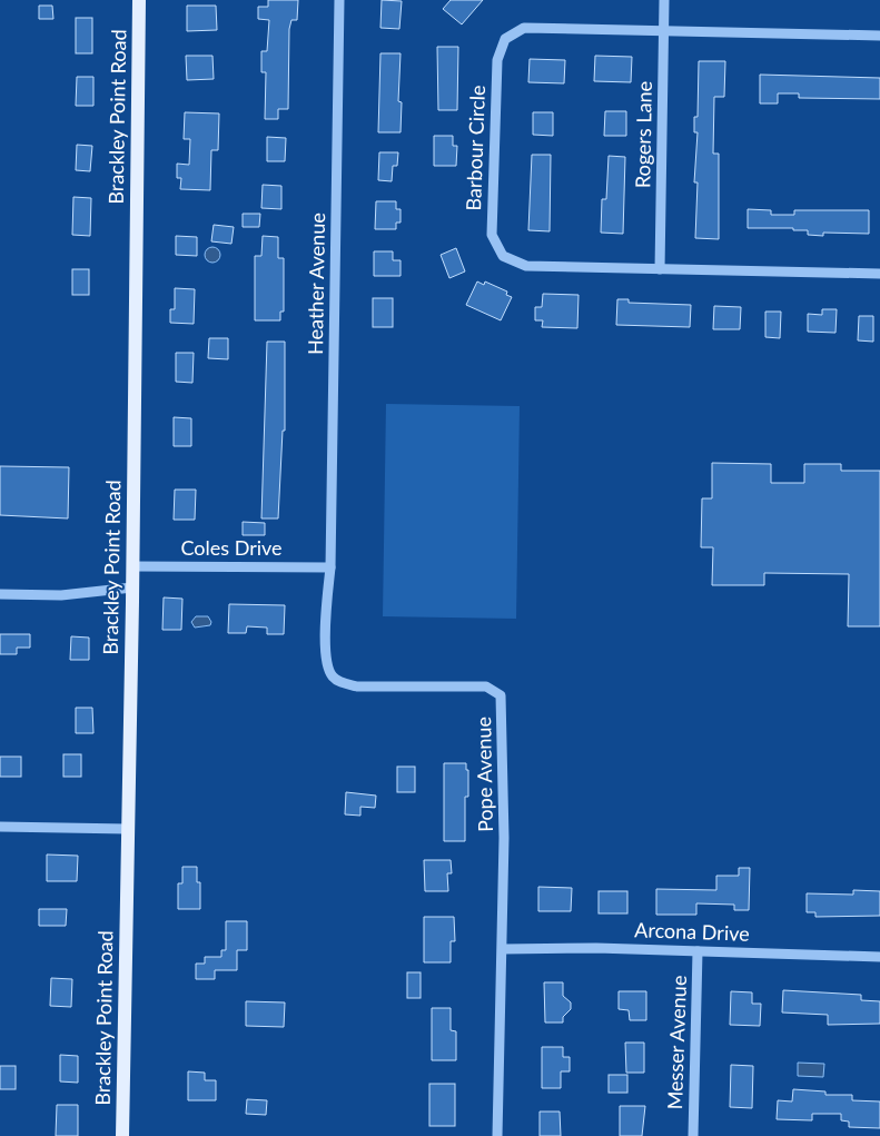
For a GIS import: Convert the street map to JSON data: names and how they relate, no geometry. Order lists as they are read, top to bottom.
{
  "streets": {
    "main road": ["Brackley Point Road"],
    "street": [
      "Rogers Lane",
      "Barbour Circle",
      "Heather Avenue",
      "Coles Drive",
      "Pope Avenue",
      "Arcona Drive",
      "Messer Avenue"
    ]
  },
  "crossings": [
    ["Brackley Point Road", "Coles Drive"],
    ["Rogers Lane", "Barbour Circle"],
    ["Heather Avenue", "Coles Drive"],
    ["Heather Avenue", "Pope Avenue"],
    ["Coles Drive", "Pope Avenue"],
    ["Pope Avenue", "Arcona Drive"],
    ["Arcona Drive", "Messer Avenue"]
  ]
}
